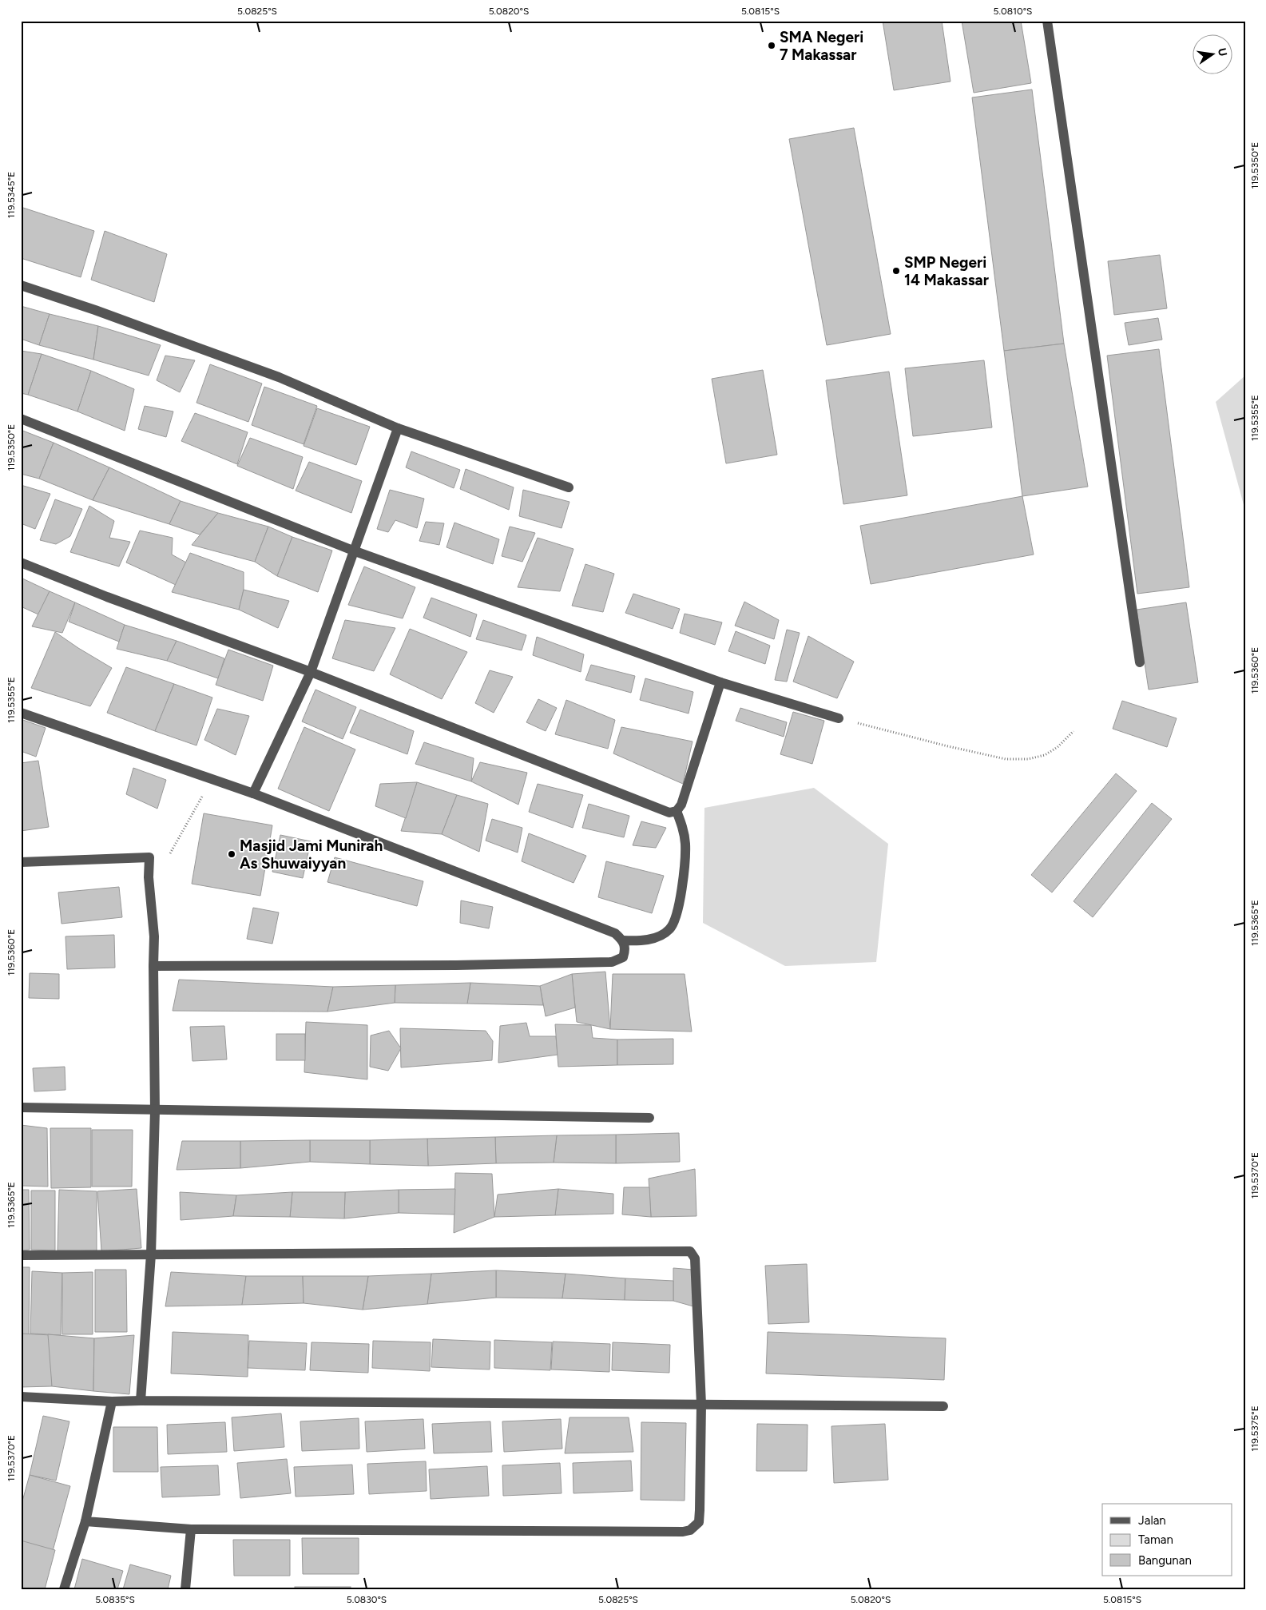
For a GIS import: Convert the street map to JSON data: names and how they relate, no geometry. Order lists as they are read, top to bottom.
{
  "places": ["SMA Negeri 7 Makassar", "SMP Negeri 14 Makassar", "Masjid Jami Munirah As Shuwaiyyan"],
  "legend": ["Jalan", "Taman", "Bangunan"],
  "north": "right",
  "coordinates": [
    "5.0825°S",
    "5.0820°S",
    "5.0815°S",
    "5.0810°S",
    "119.5350°E",
    "119.5345°E",
    "119.5355°E",
    "119.5360°E",
    "119.5365°E",
    "119.5370°E",
    "119.5375°E",
    "5.0835°S",
    "5.0830°S"
  ]
}
